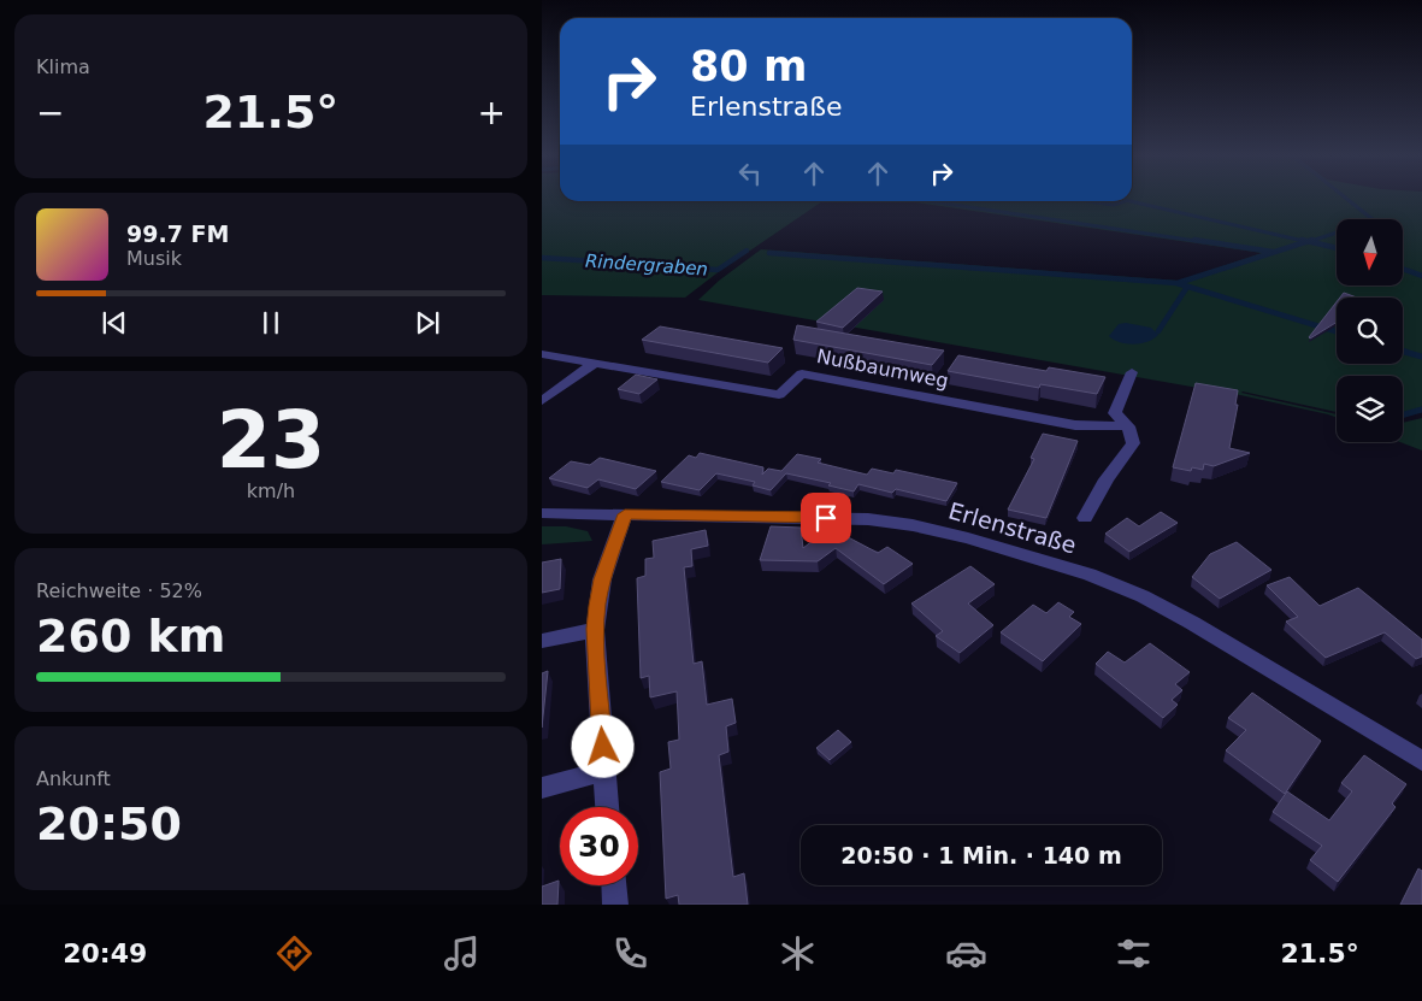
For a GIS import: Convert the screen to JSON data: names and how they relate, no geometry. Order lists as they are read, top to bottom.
{
  "streets": {
    "street": ["Nußbaumweg", "Erlenstraße"]
  },
  "water": ["Rindergraben"],
  "north": "bottom",
  "page": {
    "tile": [
      "Klima",
      ["23", "km/h"],
      ["Reichweite · 52%", "260 km"],
      ["Ankunft", "20:50"]
    ],
    "turn": ["80 m", "Erlenstraße"],
    "heat": ["−", "21.5°", "+"],
    "song": ["99.7 FM", "Musik"],
    "limit": "30",
    "trip": "20:50 · 1 Min. · 140 m",
    "tabs": ["20:49", "21.5°"]
  }
}
